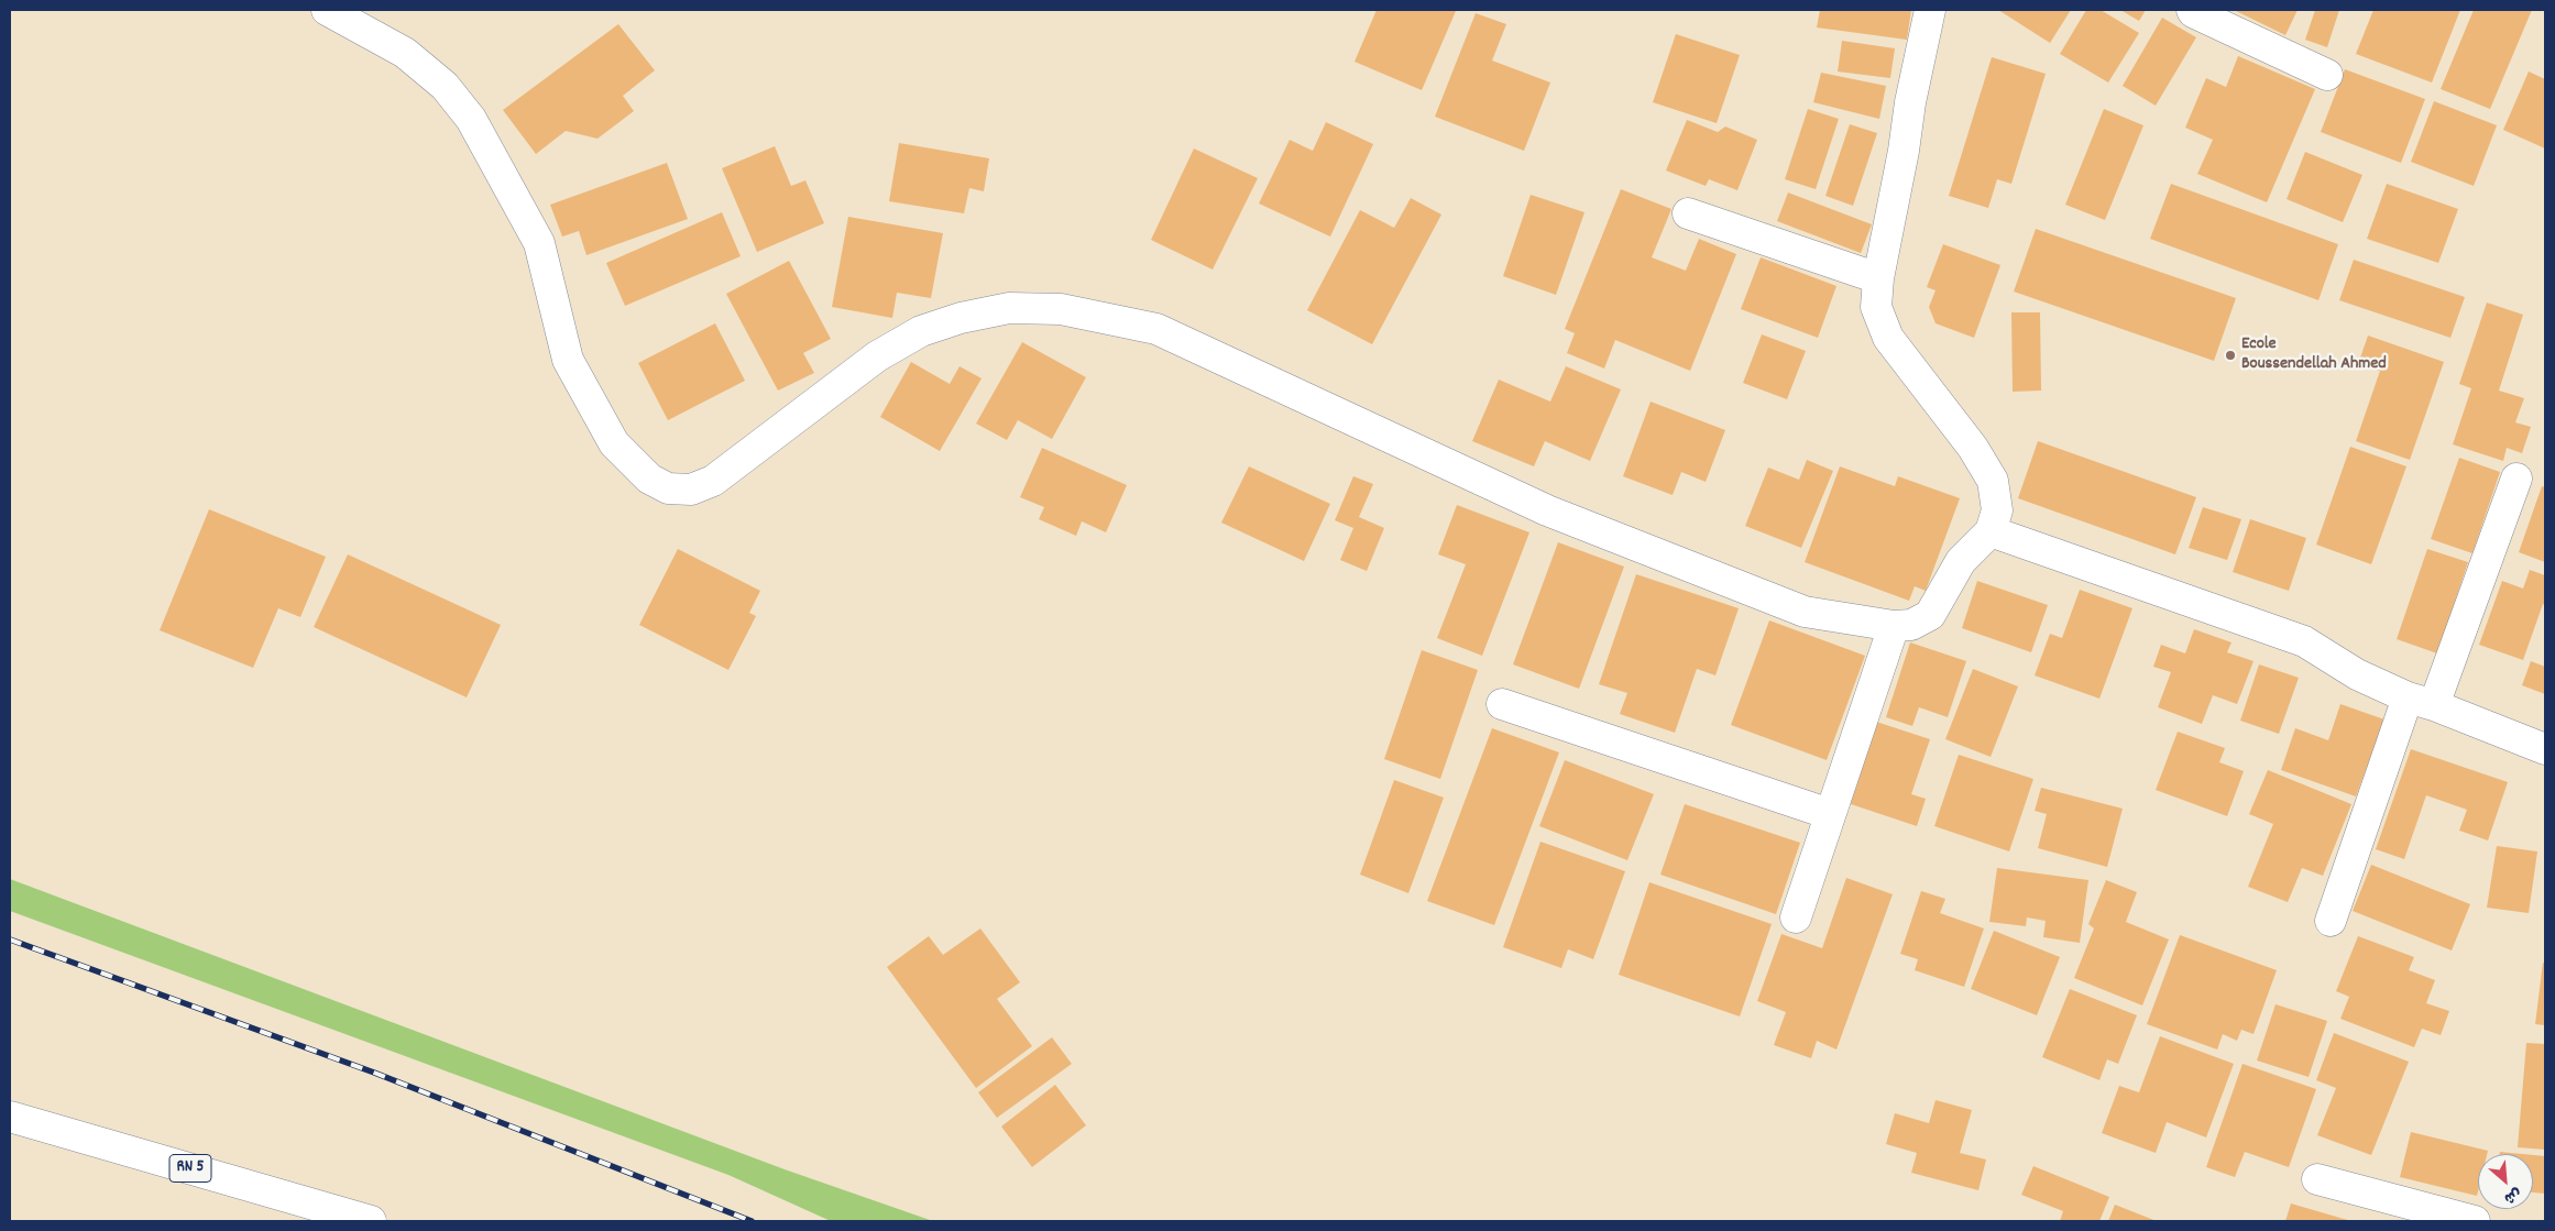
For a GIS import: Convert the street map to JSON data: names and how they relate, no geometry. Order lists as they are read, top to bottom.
{
  "streets": {
    "street": ["RN 5"]
  },
  "places": ["Ecole Boussendellah Ahmed"],
  "north": "bottom right"
}
